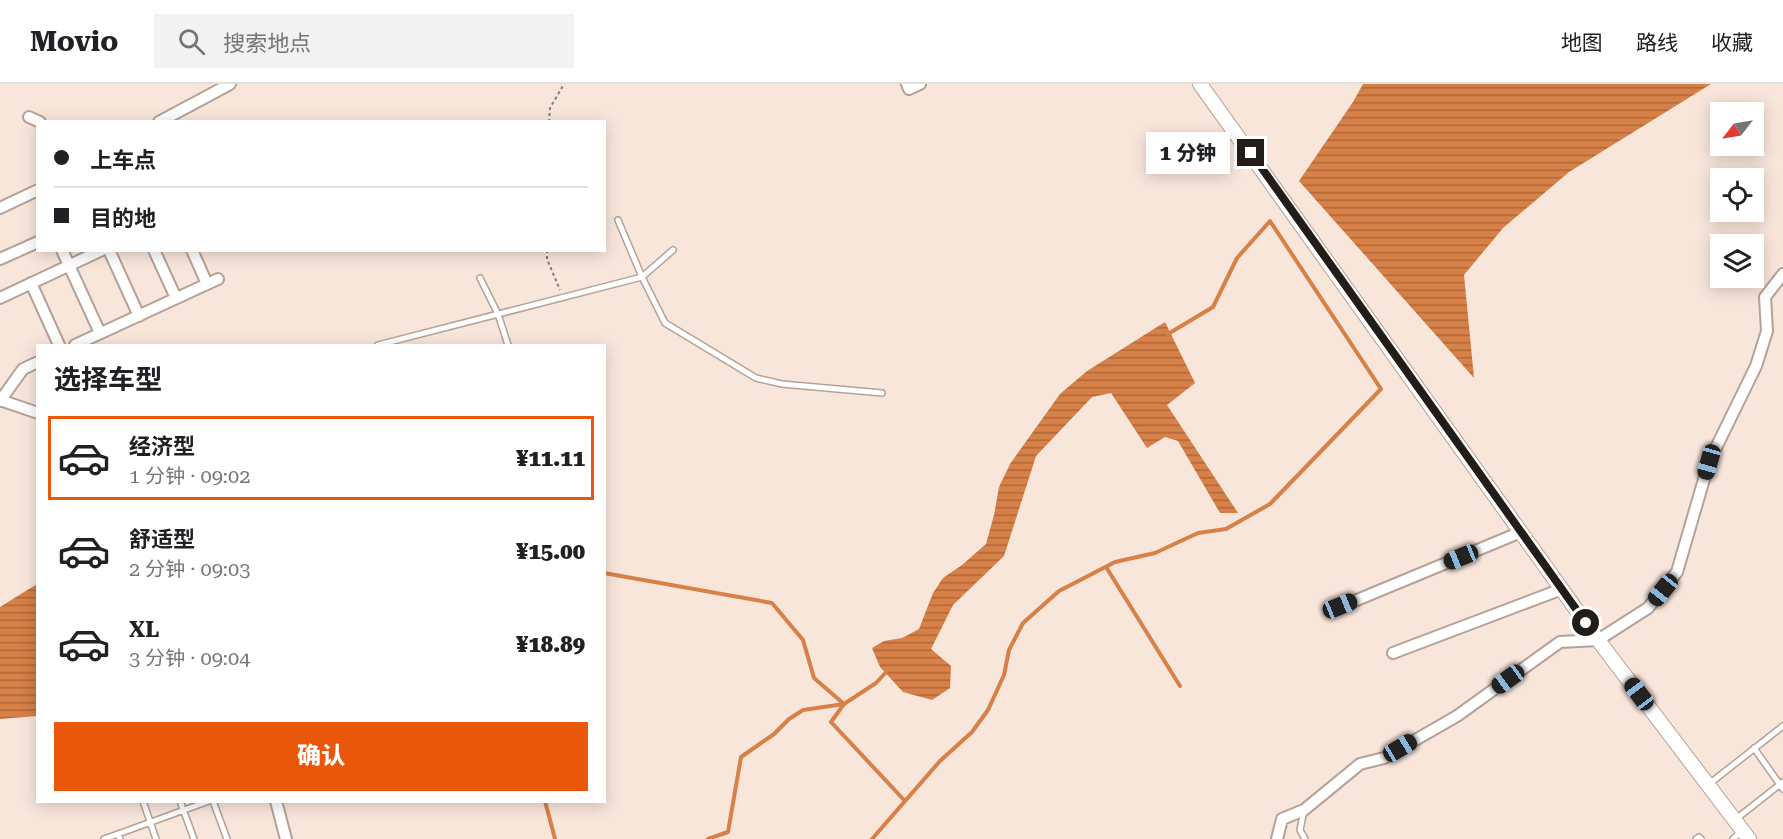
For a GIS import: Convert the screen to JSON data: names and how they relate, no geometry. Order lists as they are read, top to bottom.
{
  "north": "bottom left",
  "page": {
    "header": "Movio",
    "search": "搜索地点",
    "nav": ["地图", "路线", "收藏"],
    "banner": ["上车点", "目的地"],
    "bubble": "1 分钟",
    "heading": "选择车型",
    "list": [
      {
        "name": "经济型",
        "note": "1 分钟 · 09:02",
        "value": "¥11.11"
      },
      {
        "name": "舒适型",
        "note": "2 分钟 · 09:03",
        "value": "¥15.00"
      },
      {
        "name": "XL",
        "note": "3 分钟 · 09:04",
        "value": "¥18.89"
      }
    ],
    "buttons": "确认"
  }
}
